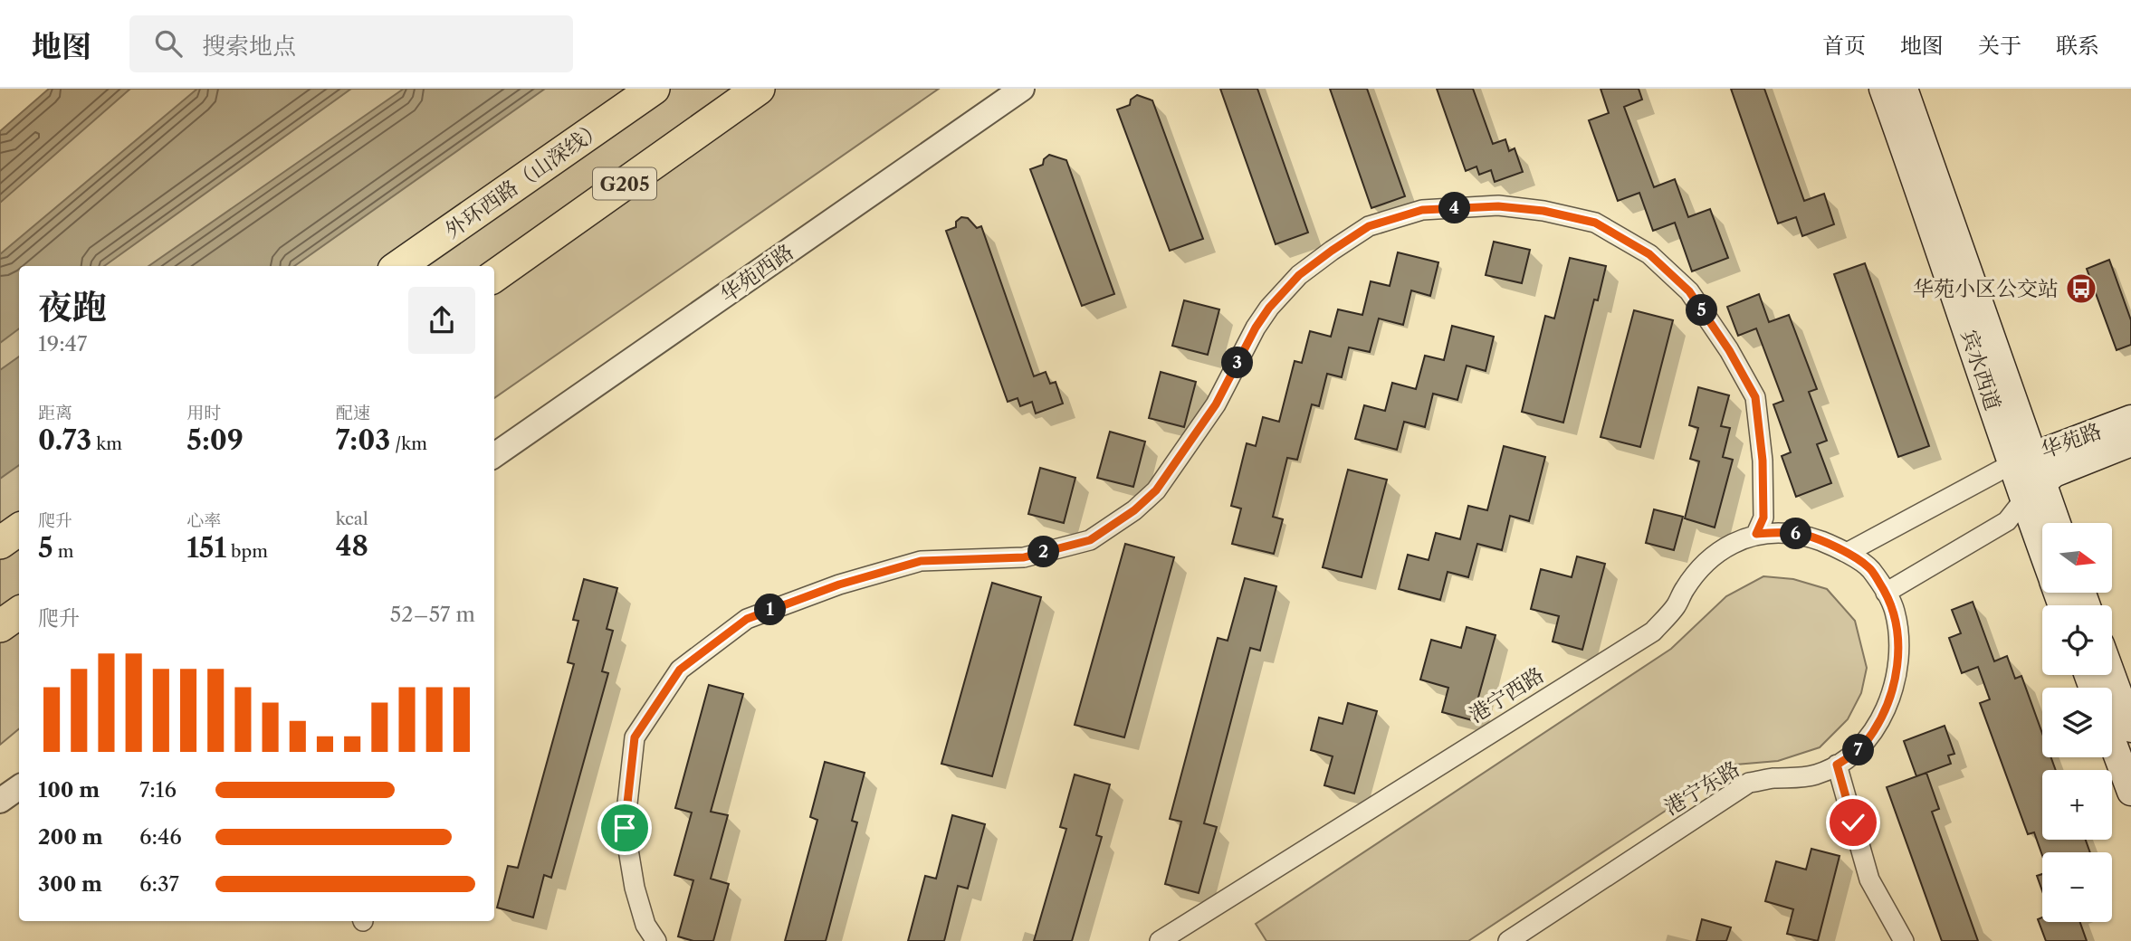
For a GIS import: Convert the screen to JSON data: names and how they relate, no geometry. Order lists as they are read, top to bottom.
{
  "streets": {
    "highway": ["外环西路（山深线）", "G205"],
    "main road": ["宾水西道", "华苑路"],
    "street": ["华苑西路", "港宁西路", "港宁东路"]
  },
  "crossings": [
    ["宾水西道", "华苑路"],
    ["港宁西路", "港宁东路"]
  ],
  "places": {
    "bus stop": ["华苑小区公交站"]
  },
  "north": "right",
  "page": {
    "header": "地图",
    "search": "搜索地点",
    "nav": [
      "首页",
      "地图",
      "关于",
      "联系"
    ],
    "pins": [
      "4",
      "5",
      "3",
      "6",
      "2",
      "1",
      "7"
    ],
    "heading": ["夜跑", "19:47"],
    "stats": [
      ["距离", "0.73 km"],
      ["用时", "5:09"],
      ["配速", "7:03 /km"],
      ["爬升", "5 m"],
      ["心率", "151 bpm"],
      ["kcal", "48"]
    ],
    "map_buttons": ["+", "−"],
    "chart": ["爬升", "52–57 m"],
    "list": [
      {
        "name": "100 m",
        "note": "7:16"
      },
      {
        "name": "200 m",
        "note": "6:46"
      },
      {
        "name": "300 m",
        "note": "6:37"
      }
    ]
  }
}
